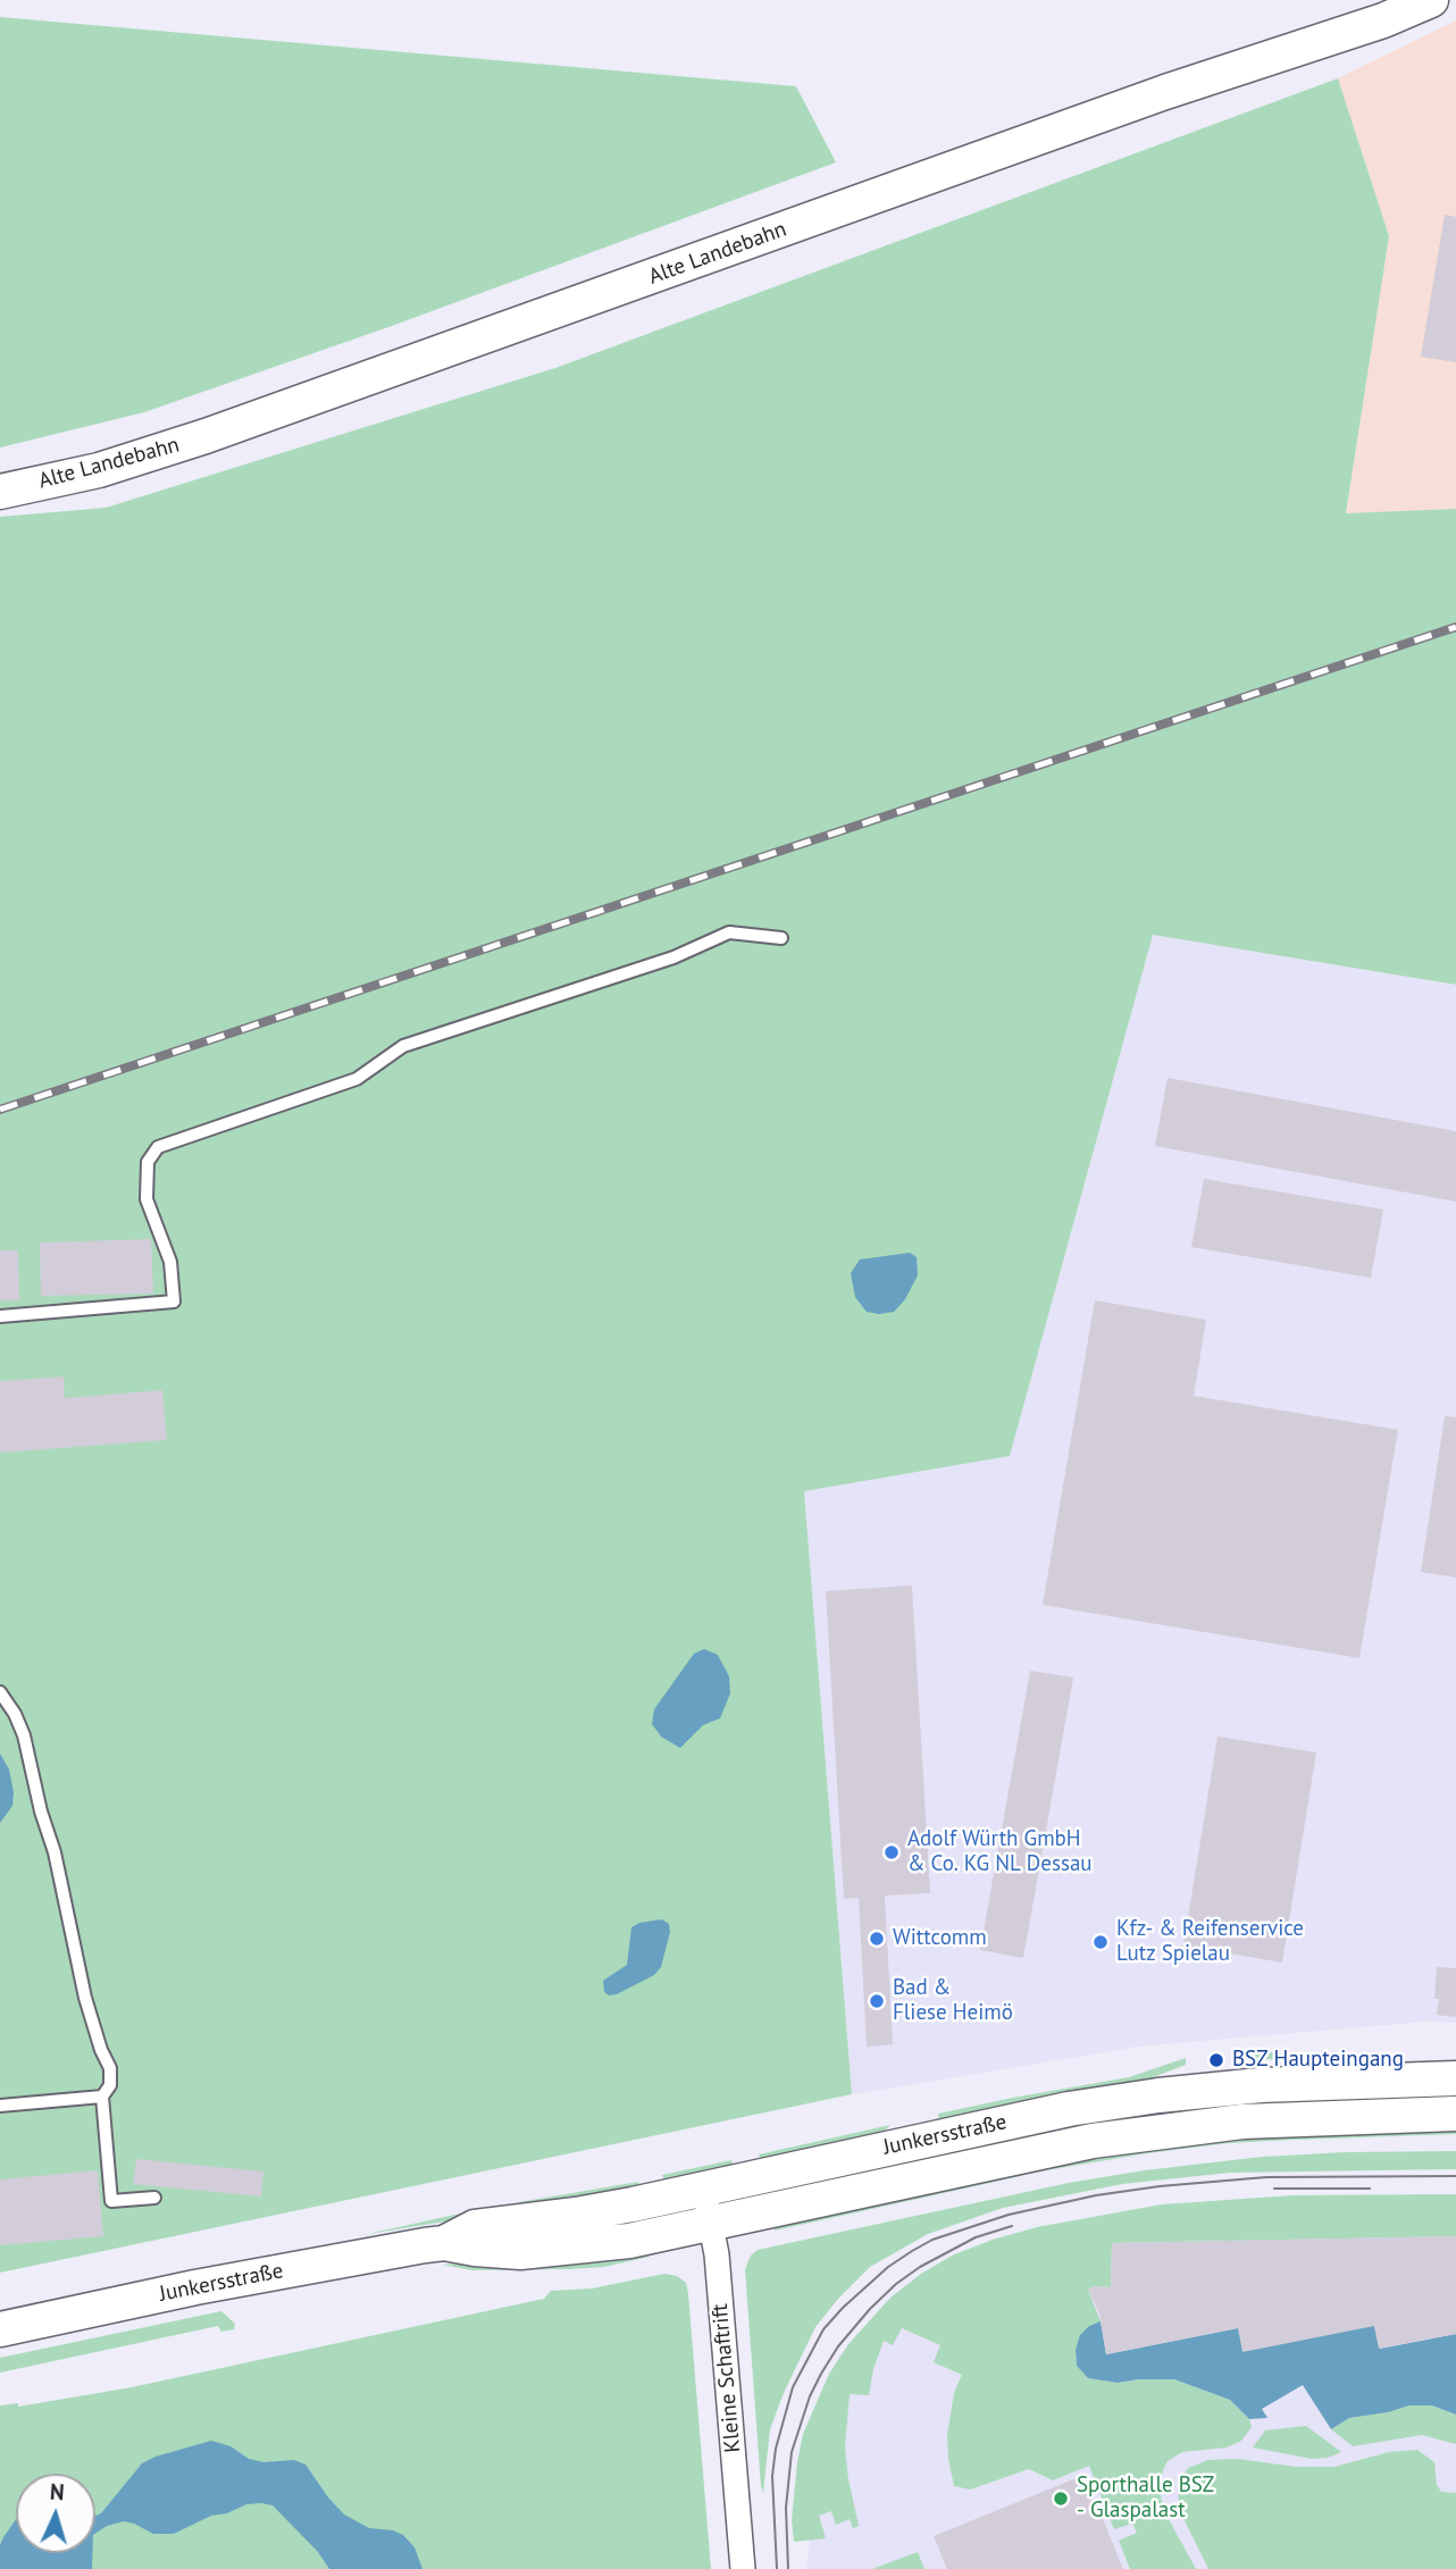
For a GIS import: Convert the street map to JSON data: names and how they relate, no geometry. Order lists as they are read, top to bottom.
{
  "streets": {
    "main road": ["Alte Landebahn", "Junkersstraße"],
    "street": ["Kleine Schaftrift"]
  },
  "crossings": [
    ["Junkersstraße", "Kleine Schaftrift"]
  ],
  "places": [
    "Adolf Würth GmbH & Co. KG NL Dessau",
    "Wittcomm",
    "Kfz- & Reifenservice Lutz Spielau",
    "Bad & Fliese Heimö",
    "BSZ Haupteingang",
    "Sporthalle BSZ - Glaspalast"
  ],
  "north": "top"
}
